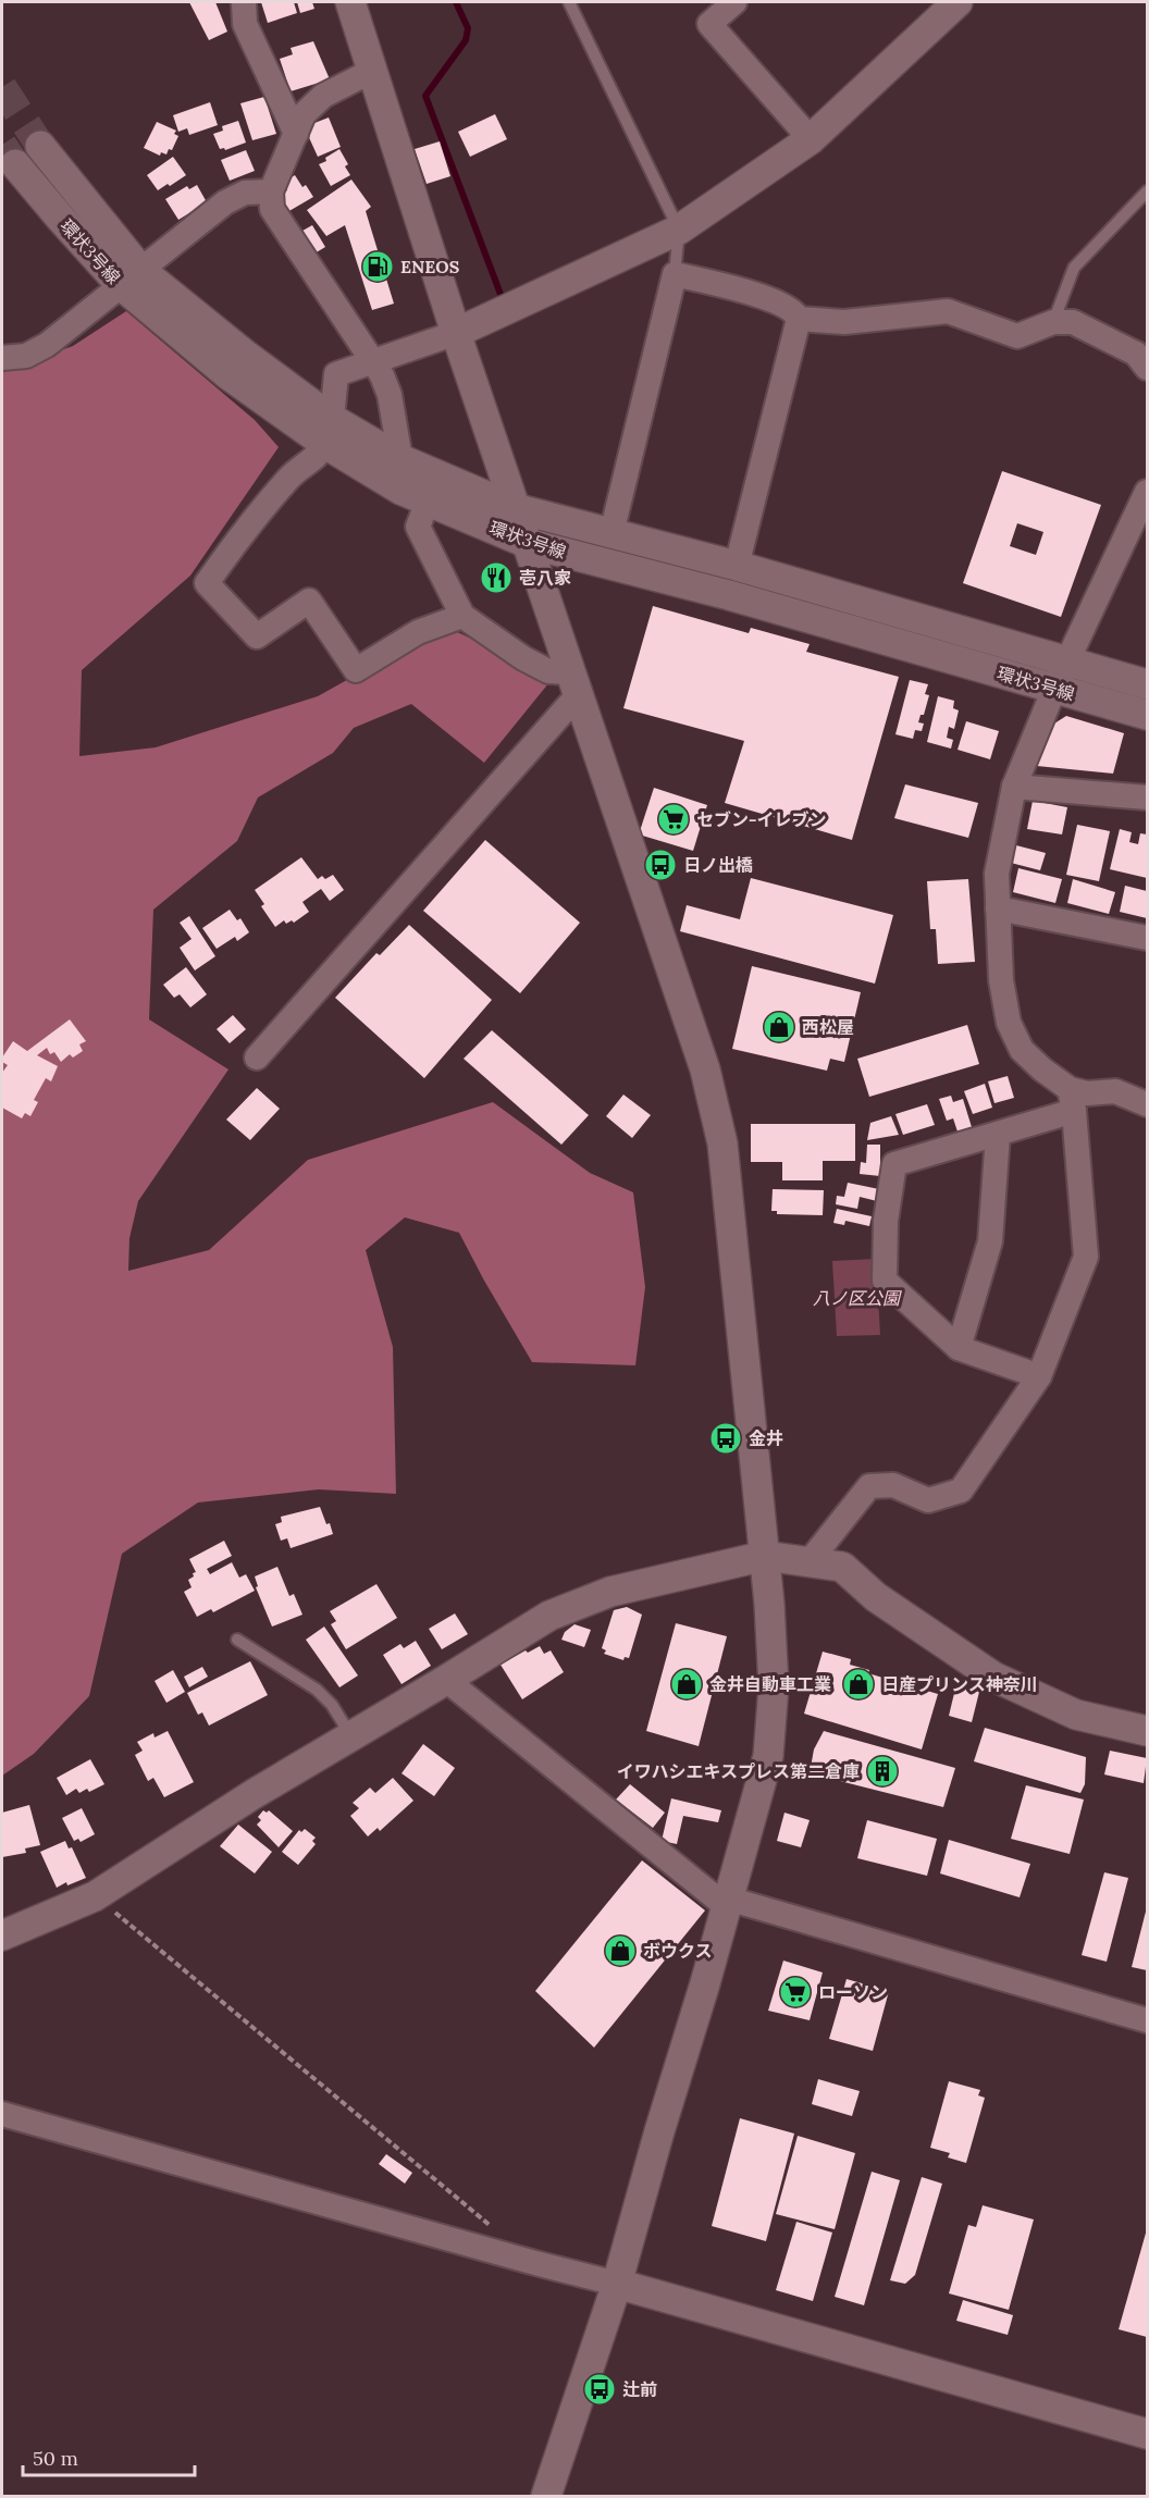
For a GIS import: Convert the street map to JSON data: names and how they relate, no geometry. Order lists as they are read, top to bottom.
{
  "streets": {
    "street": ["環状3号線"]
  },
  "parks": ["八ノ区公園"],
  "places": {
    "fuel station": ["ENEOS"],
    "restaurant": ["壱八家"],
    "supermarket": ["セブン-イレブン", "ローソン"],
    "bus stop": ["日ノ出橋", "金井", "辻前"],
    "shop": [
      "西松屋",
      "金井自動車工業",
      "日産プリンス神奈川",
      "ボウクス"
    ],
    "building": ["イワハシエキスプレス第二倉庫"]
  },
  "scale_bar": "50 m"
}
